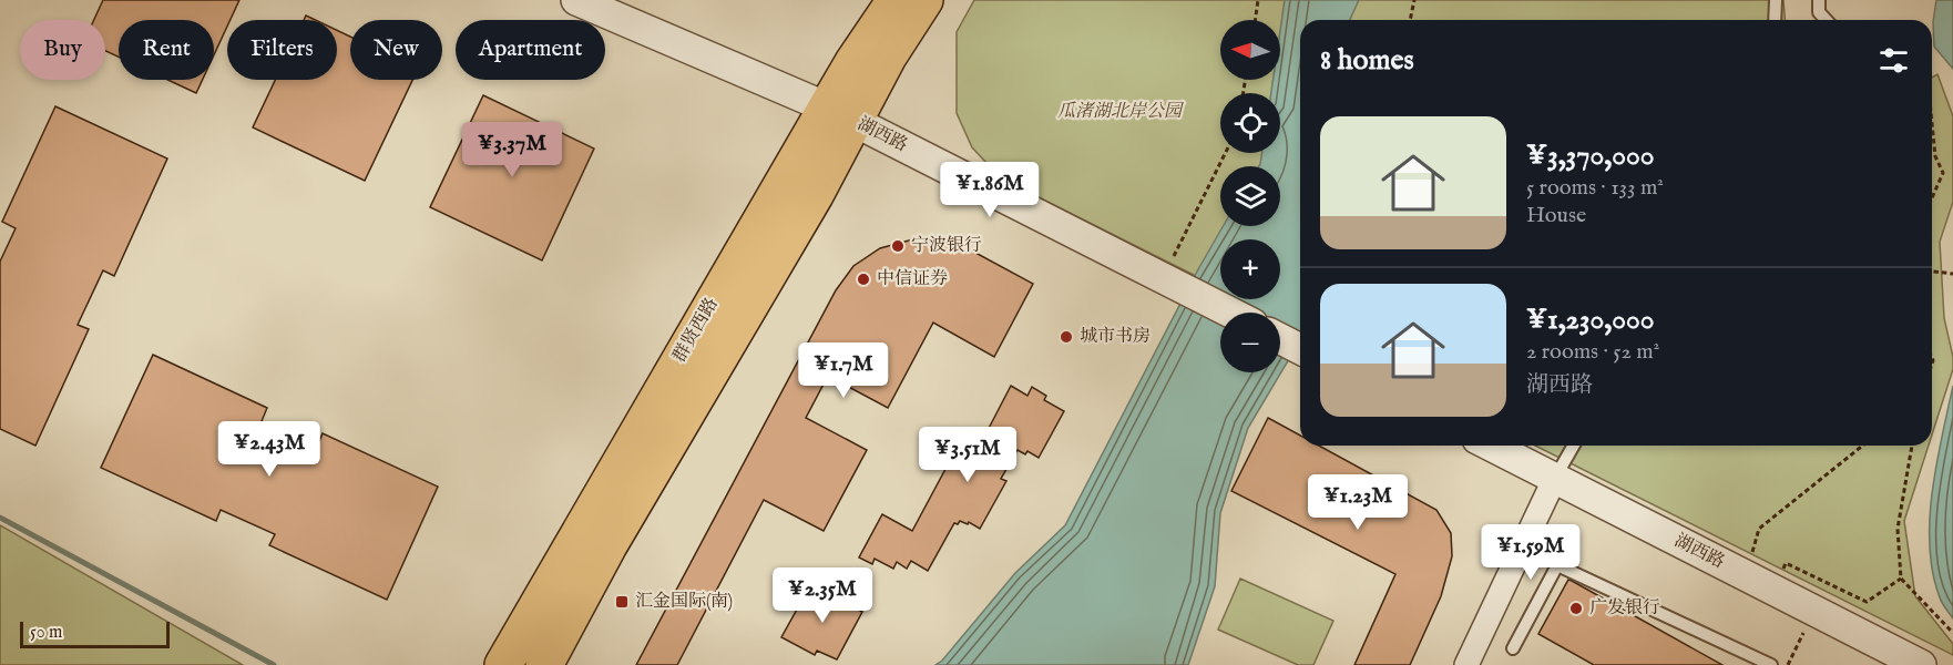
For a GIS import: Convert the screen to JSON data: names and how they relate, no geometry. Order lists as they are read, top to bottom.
{
  "streets": {
    "main road": ["群贤西路"],
    "street": ["湖西路"]
  },
  "crossings": [
    ["湖西路", "群贤西路"]
  ],
  "parks": ["瓜渚湖北岸公园"],
  "places": {
    "other": [
      "宁波银行",
      "中信证券",
      "城市书房",
      "广发银行"
    ],
    "transit": ["汇金国际(南)"]
  },
  "scale_bar": "50 m",
  "north": "left",
  "page": {
    "map_buttons": ["+", "−"],
    "chip": [
      "Buy",
      "Rent",
      "Filters",
      "New",
      "Apartment"
    ],
    "heading": "8 homes",
    "list": [
      {
        "name": "¥3,370,000",
        "note": "5 rooms · 133 m² · House"
      },
      {
        "name": "¥1,230,000",
        "note": "2 rooms · 52 m² · 湖西路"
      }
    ],
    "price": [
      "¥3.37M",
      "¥1.86M",
      "¥1.7M",
      "¥2.43M",
      "¥3.51M",
      "¥1.23M",
      "¥1.59M",
      "¥2.35M"
    ],
    "scale": "50 m"
  }
}
